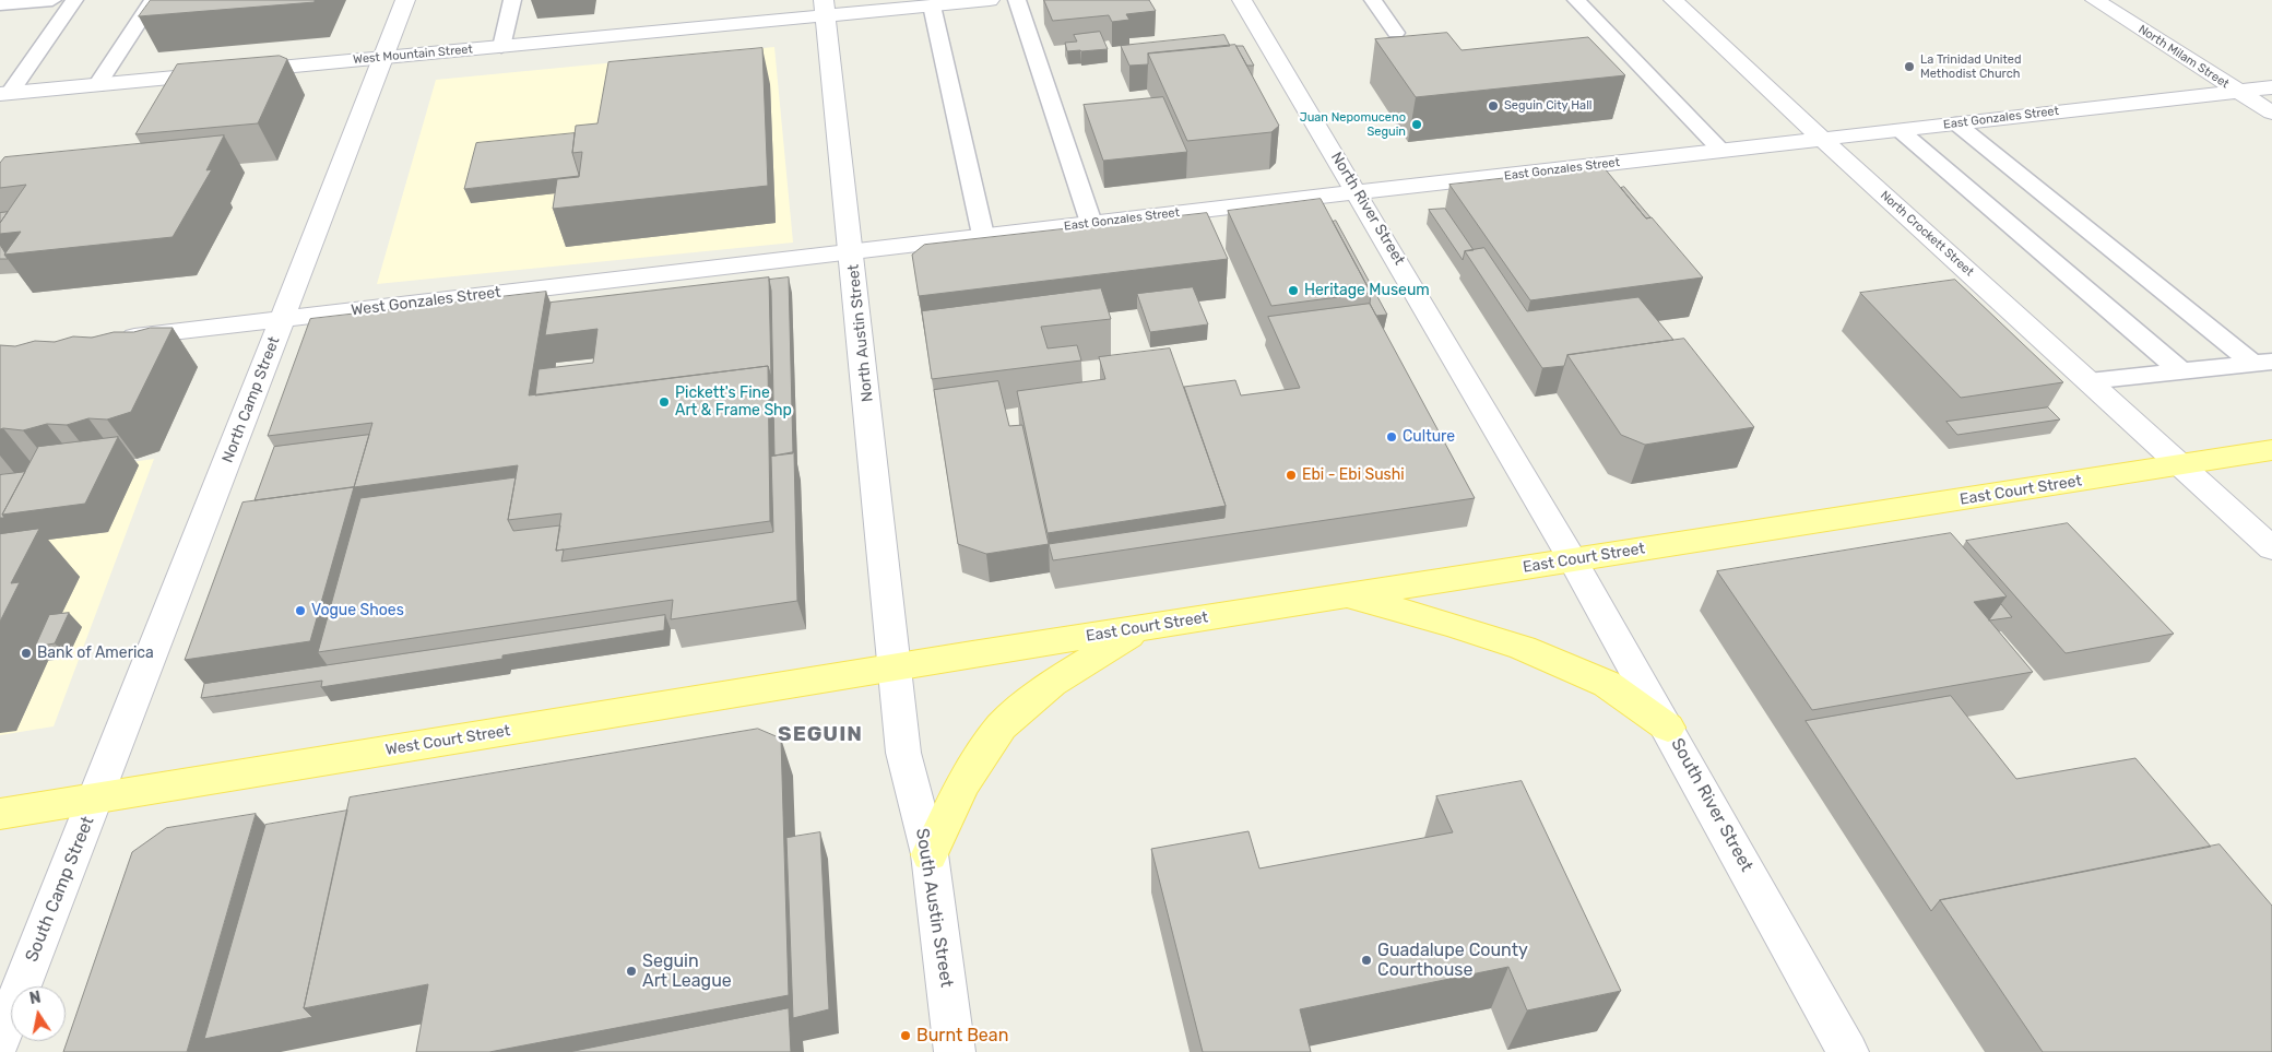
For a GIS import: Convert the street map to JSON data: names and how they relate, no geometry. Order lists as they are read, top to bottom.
{
  "streets": {
    "main road": ["East Court Street", "West Court Street"],
    "street": [
      "West Mountain Street",
      "North Milam Street",
      "East Gonzales Street",
      "North River Street",
      "North Crockett Street",
      "West Gonzales Street",
      "North Austin Street",
      "North Camp Street",
      "South River Street",
      "South Camp Street",
      "South Austin Street"
    ]
  },
  "crossings": [
    ["West Mountain Street", "North Austin Street"],
    ["West Mountain Street", "North Camp Street"],
    ["North Milam Street", "East Gonzales Street"],
    ["East Gonzales Street", "North River Street"],
    ["East Gonzales Street", "North Crockett Street"],
    ["East Gonzales Street", "West Gonzales Street"],
    ["East Gonzales Street", "North Austin Street"],
    ["North River Street", "East Court Street"],
    ["North River Street", "South River Street"],
    ["North Crockett Street", "East Court Street"],
    ["West Gonzales Street", "North Austin Street"],
    ["West Gonzales Street", "North Camp Street"],
    ["North Austin Street", "East Court Street"],
    ["North Austin Street", "West Court Street"],
    ["North Austin Street", "South Austin Street"],
    ["North Camp Street", "West Court Street"],
    ["North Camp Street", "South Camp Street"],
    ["East Court Street", "West Court Street"],
    ["East Court Street", "South River Street"],
    ["East Court Street", "South Austin Street"],
    ["West Court Street", "South Camp Street"],
    ["West Court Street", "South Austin Street"]
  ],
  "districts": ["SEGUIN"],
  "places": [
    "La Trinidad United Methodist Church",
    "Seguin City Hall",
    "Juan Nepomuceno Seguin",
    "Heritage Museum",
    "Pickett's Fine Art & Frame Shp",
    "Culture",
    "Ebi - Ebi Sushi",
    "Vogue Shoes",
    "Bank of America",
    "Guadalupe County Courthouse",
    "Seguin Art League",
    "Burnt Bean"
  ],
  "north": "top"
}
